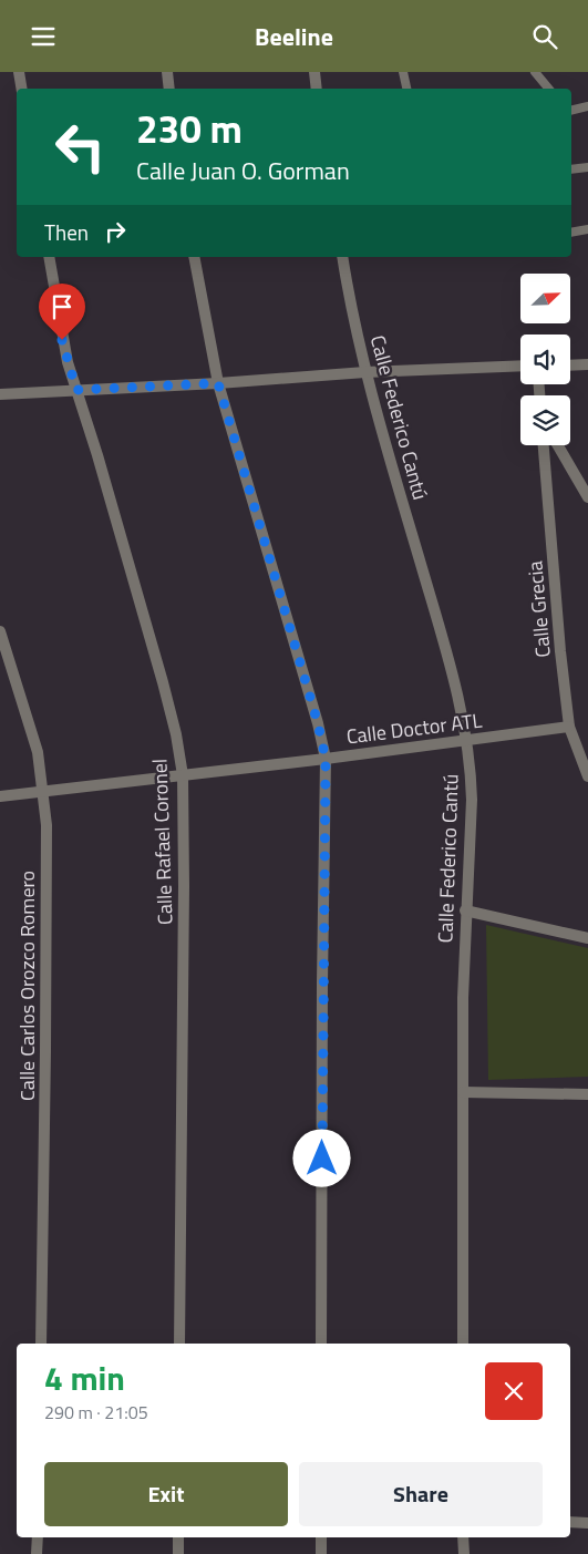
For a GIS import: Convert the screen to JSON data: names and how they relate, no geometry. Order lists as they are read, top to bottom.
{
  "streets": {
    "street": [
      "Calle Federico Cantú",
      "Calle Grecia",
      "Calle Doctor ATL",
      "Calle Rafael Coronel",
      "Calle Carlos Orozco Romero"
    ]
  },
  "crossings": [
    ["Calle Federico Cantú", "Calle Doctor ATL"],
    ["Calle Grecia", "Calle Doctor ATL"],
    ["Calle Doctor ATL", "Calle Rafael Coronel"],
    ["Calle Doctor ATL", "Calle Carlos Orozco Romero"]
  ],
  "north": "top right",
  "page": {
    "header": "Beeline",
    "turn": ["230 m", "Calle Juan O. Gorman"],
    "then": "Then",
    "heading": ["4 min", "290 m · 21:05"],
    "buttons": ["Exit", "Share"]
  }
}
